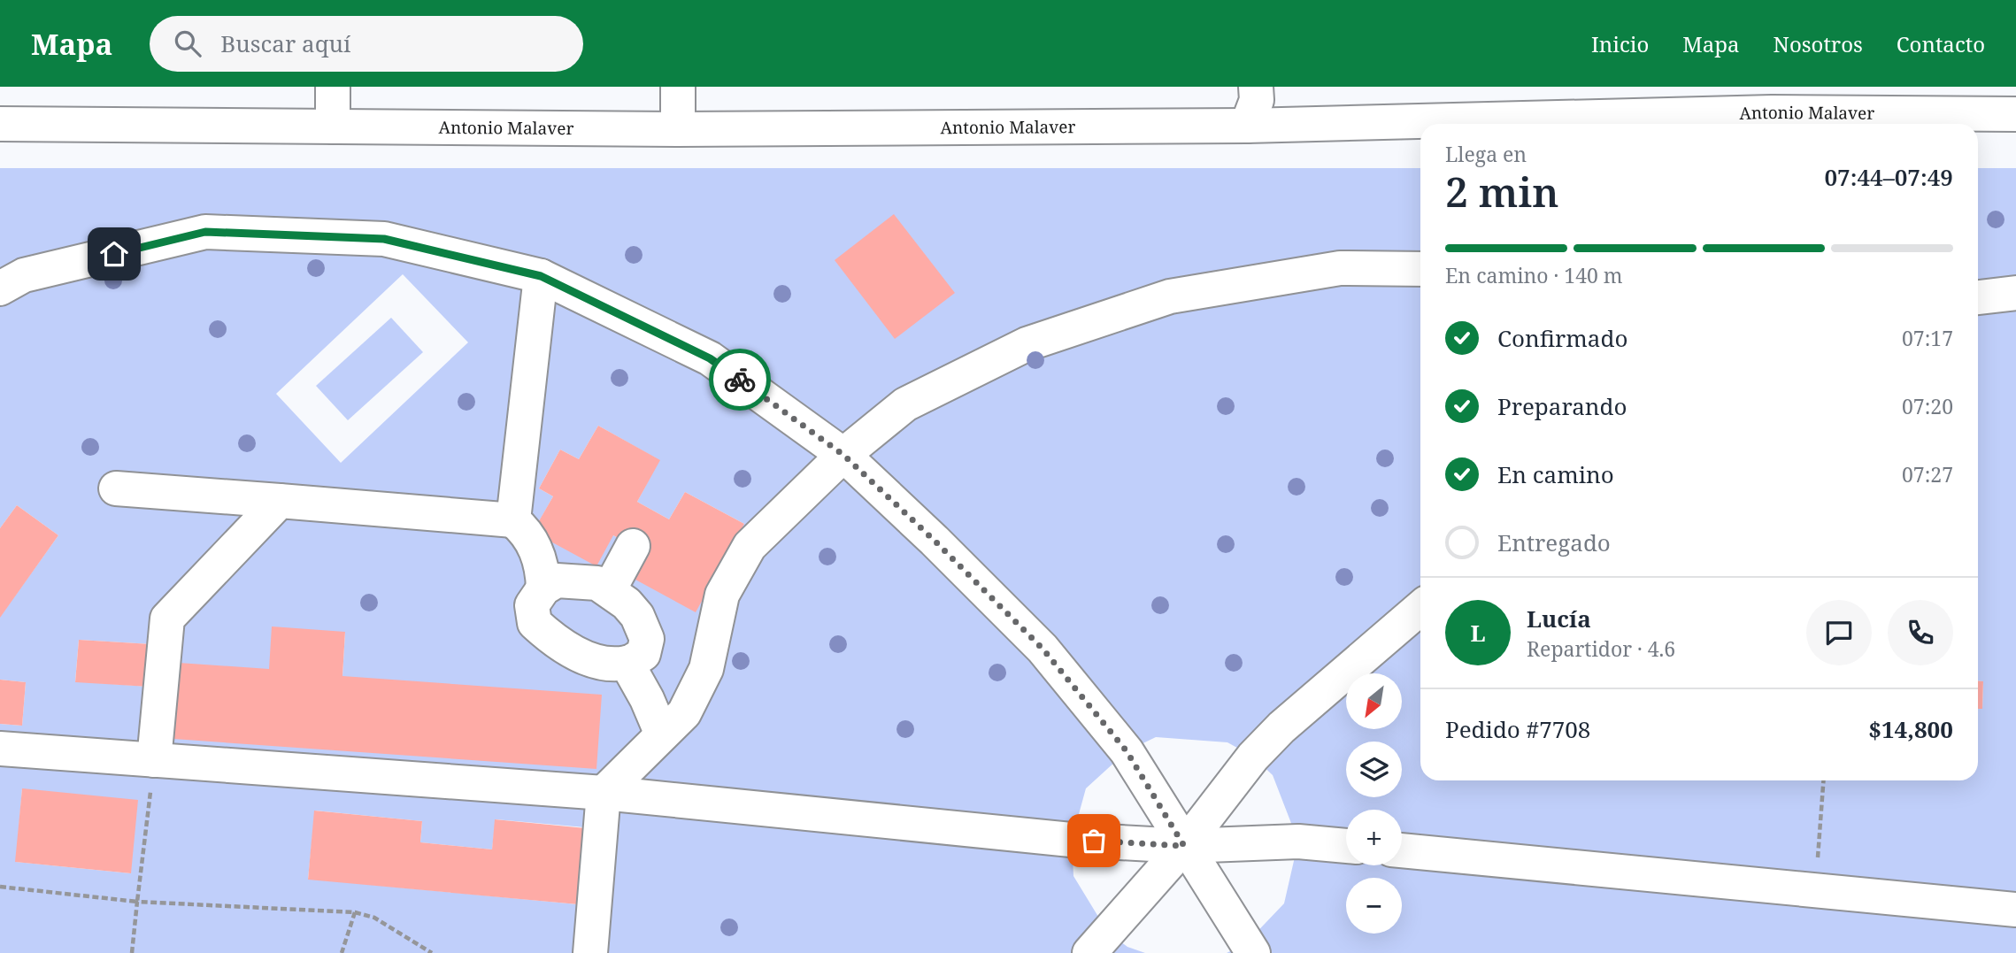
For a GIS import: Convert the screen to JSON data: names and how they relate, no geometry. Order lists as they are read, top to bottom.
{
  "streets": {
    "street": ["Antonio Malaver"]
  },
  "north": "bottom left",
  "page": {
    "header": "Mapa",
    "search": "Buscar aquí",
    "nav": [
      "Inicio",
      "Mapa",
      "Nosotros",
      "Contacto"
    ],
    "heading": ["2 min", "Llega en", "07:44–07:49"],
    "panel": [
      "Lucía",
      "Repartidor · 4.6",
      "Pedido #7708",
      "$14,800"
    ],
    "bar": "En camino · 140 m",
    "list": [
      ["Confirmado", "07:17"],
      ["Preparando", "07:20"],
      ["En camino", "07:27"],
      "Entregado"
    ],
    "round": "L",
    "map_buttons": ["+", "−"]
  }
}
